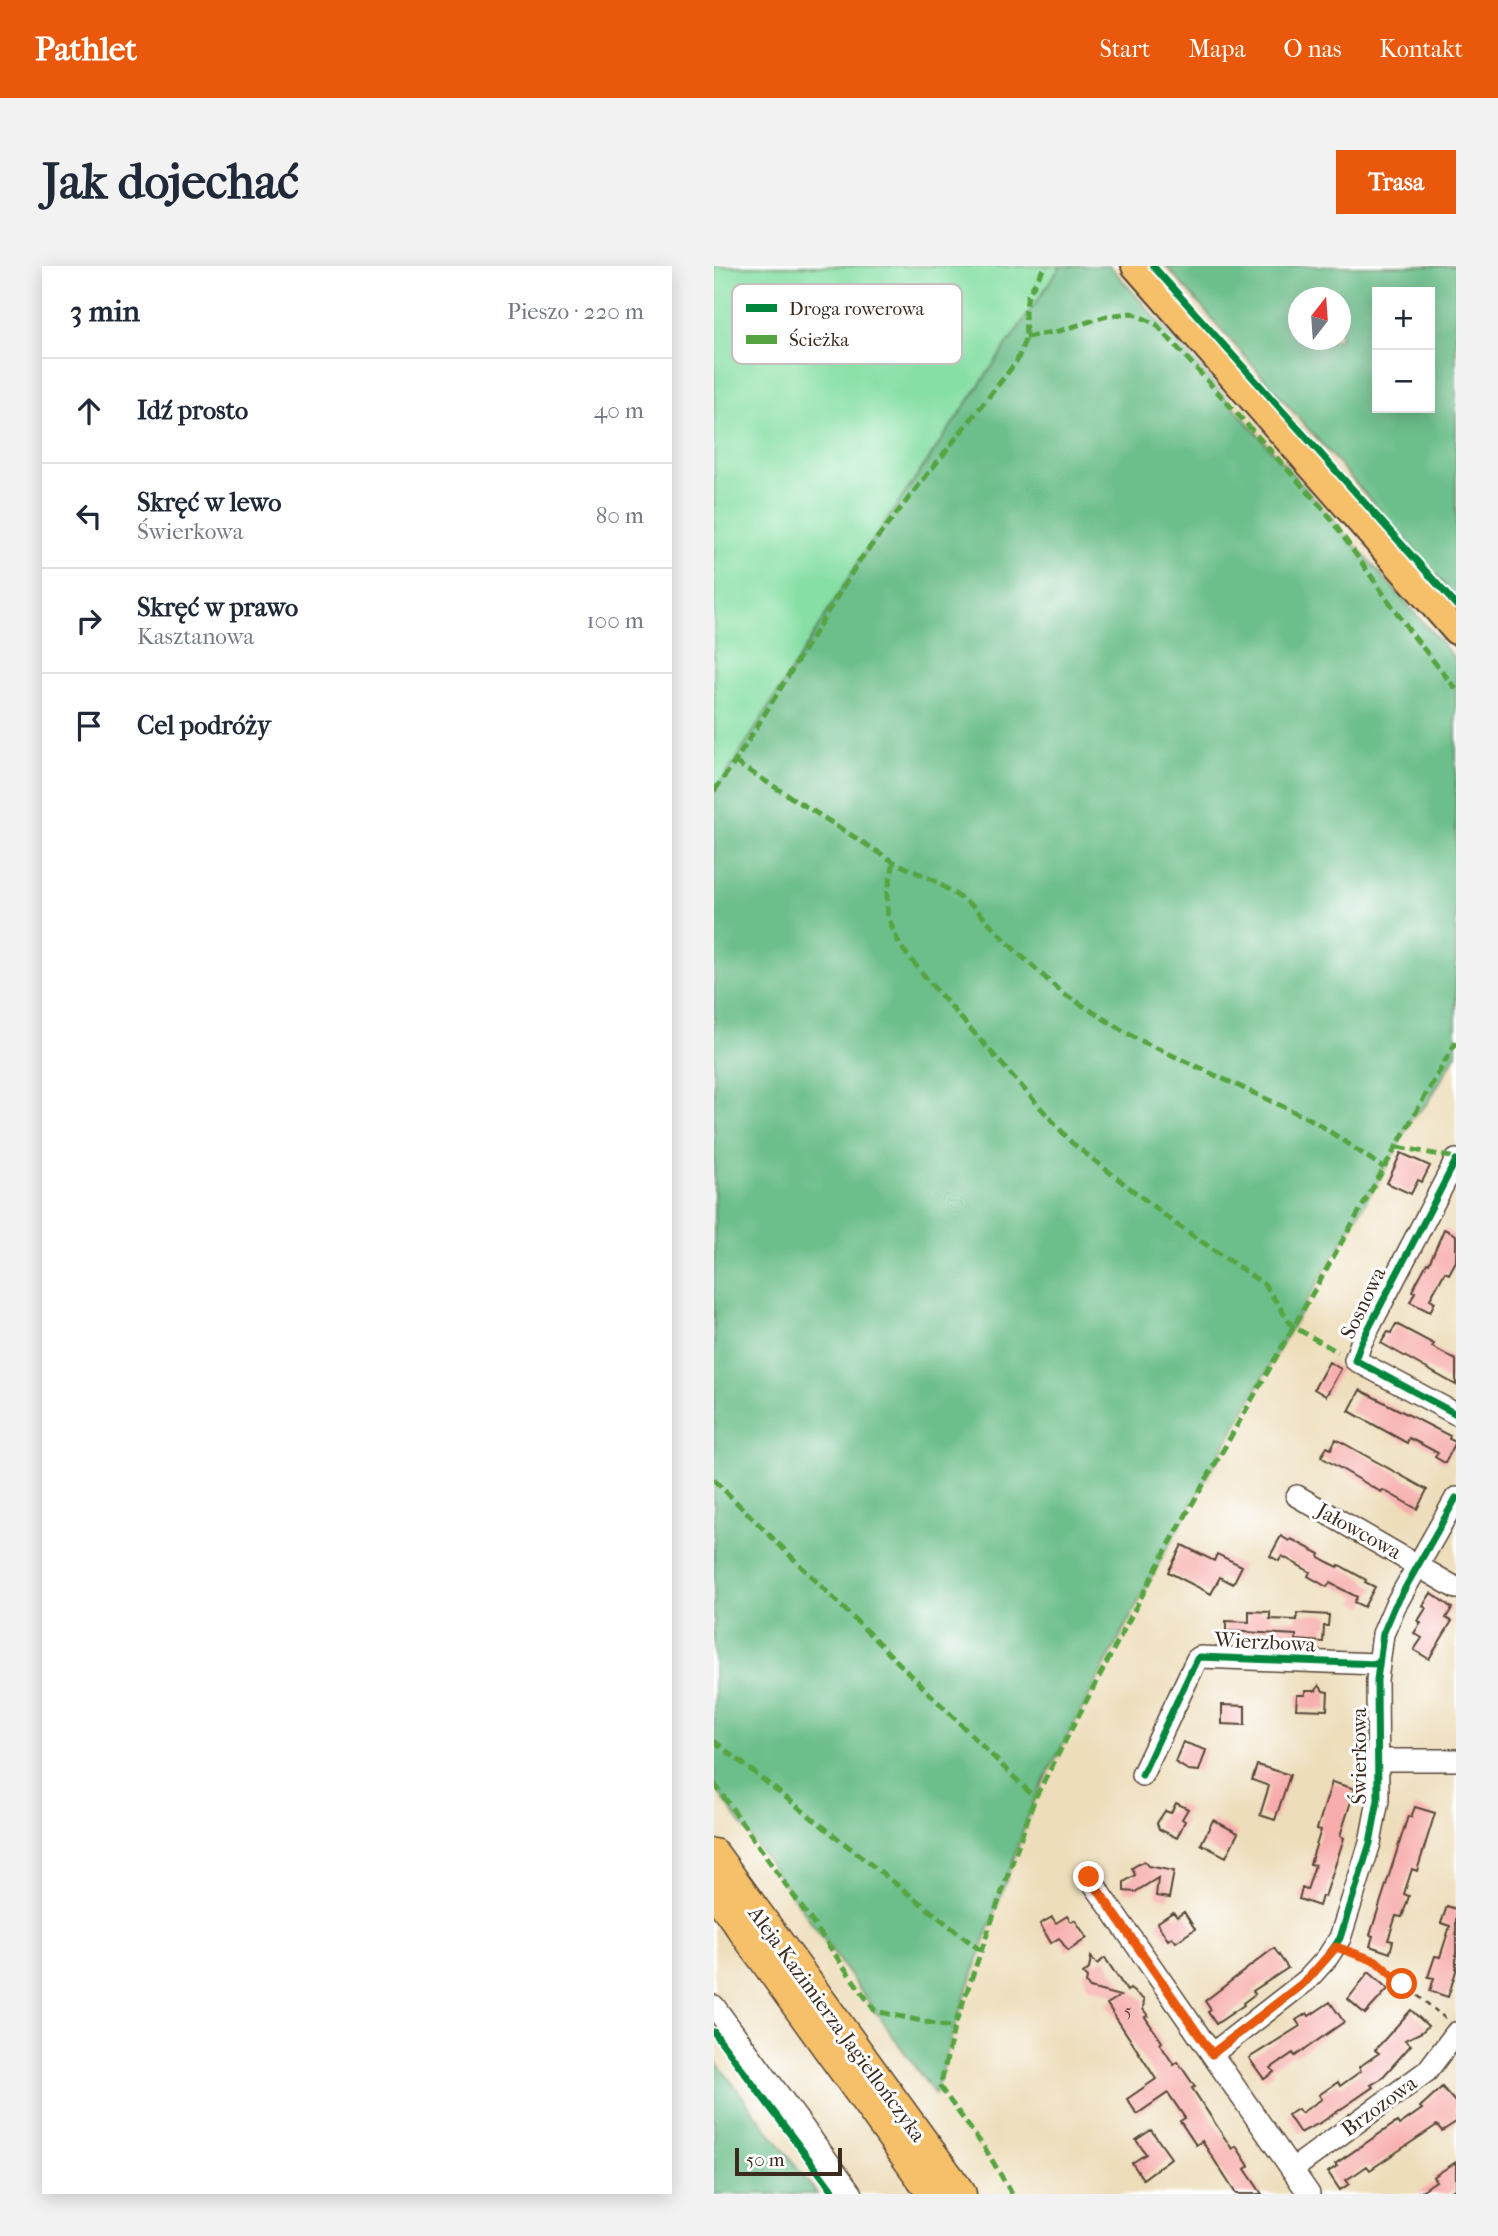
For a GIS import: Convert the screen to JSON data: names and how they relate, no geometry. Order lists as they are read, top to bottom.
{
  "streets": {
    "highway": ["Aleja Kazimierza Jagiellończyka"],
    "street": [
      "Sosnowa",
      "Jałowcowa",
      "Wierzbowa",
      "Świerkowa",
      "Brzozowa"
    ]
  },
  "crossings": [
    ["Jałowcowa", "Świerkowa"],
    ["Wierzbowa", "Świerkowa"]
  ],
  "house_numbers": ["5"],
  "legend": ["Droga rowerowa", "Ścieżka"],
  "scale_bar": "50 m",
  "north": "top",
  "page": {
    "header": "Pathlet",
    "nav": [
      "Start",
      "Mapa",
      "O nas",
      "Kontakt"
    ],
    "buttons": "Trasa",
    "title": "Jak dojechać",
    "heading": ["3 min", "Pieszo · 220 m"],
    "map_buttons": ["+", "−"],
    "list": [
      ["Idź prosto", "40 m"],
      ["Skręć w lewo", "Świerkowa", "80 m"],
      ["Skręć w prawo", "Kasztanowa", "100 m"],
      "Cel podróży"
    ],
    "scale": "50 m"
  }
}
